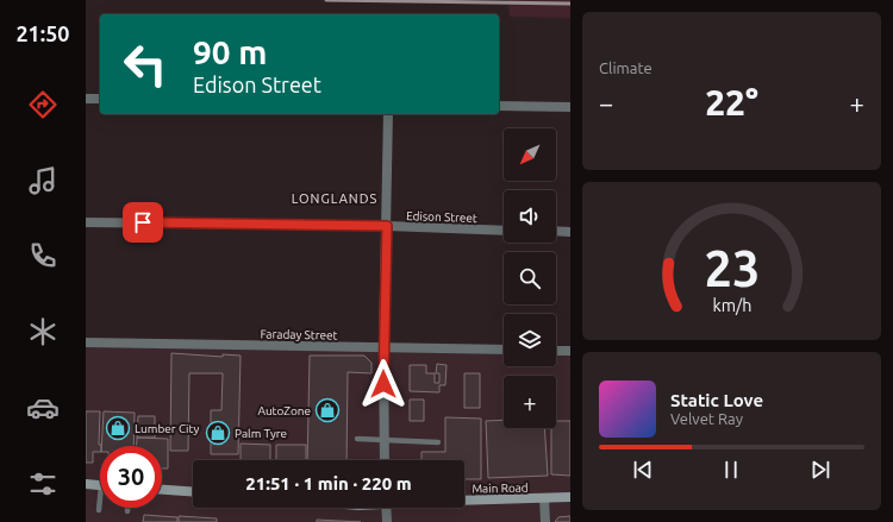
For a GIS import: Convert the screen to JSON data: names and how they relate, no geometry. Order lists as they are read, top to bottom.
{
  "streets": {
    "main road": ["Main Road"],
    "street": ["Edison Street", "Faraday Street"]
  },
  "districts": ["LONGLANDS"],
  "places": {
    "shop": ["AutoZone", "Lumber City", "Palm Tyre"]
  },
  "north": "bottom left",
  "page": {
    "tabs": "21:50",
    "tile": "Climate",
    "turn": ["90 m", "Edison Street"],
    "heat": ["−", "22°", "+"],
    "map_buttons": "+",
    "song": ["Static Love", "Velvet Ray"],
    "limit": "30",
    "trip": "21:51 · 1 min · 220 m",
    "gauge": ["23", "km/h"]
  }
}
